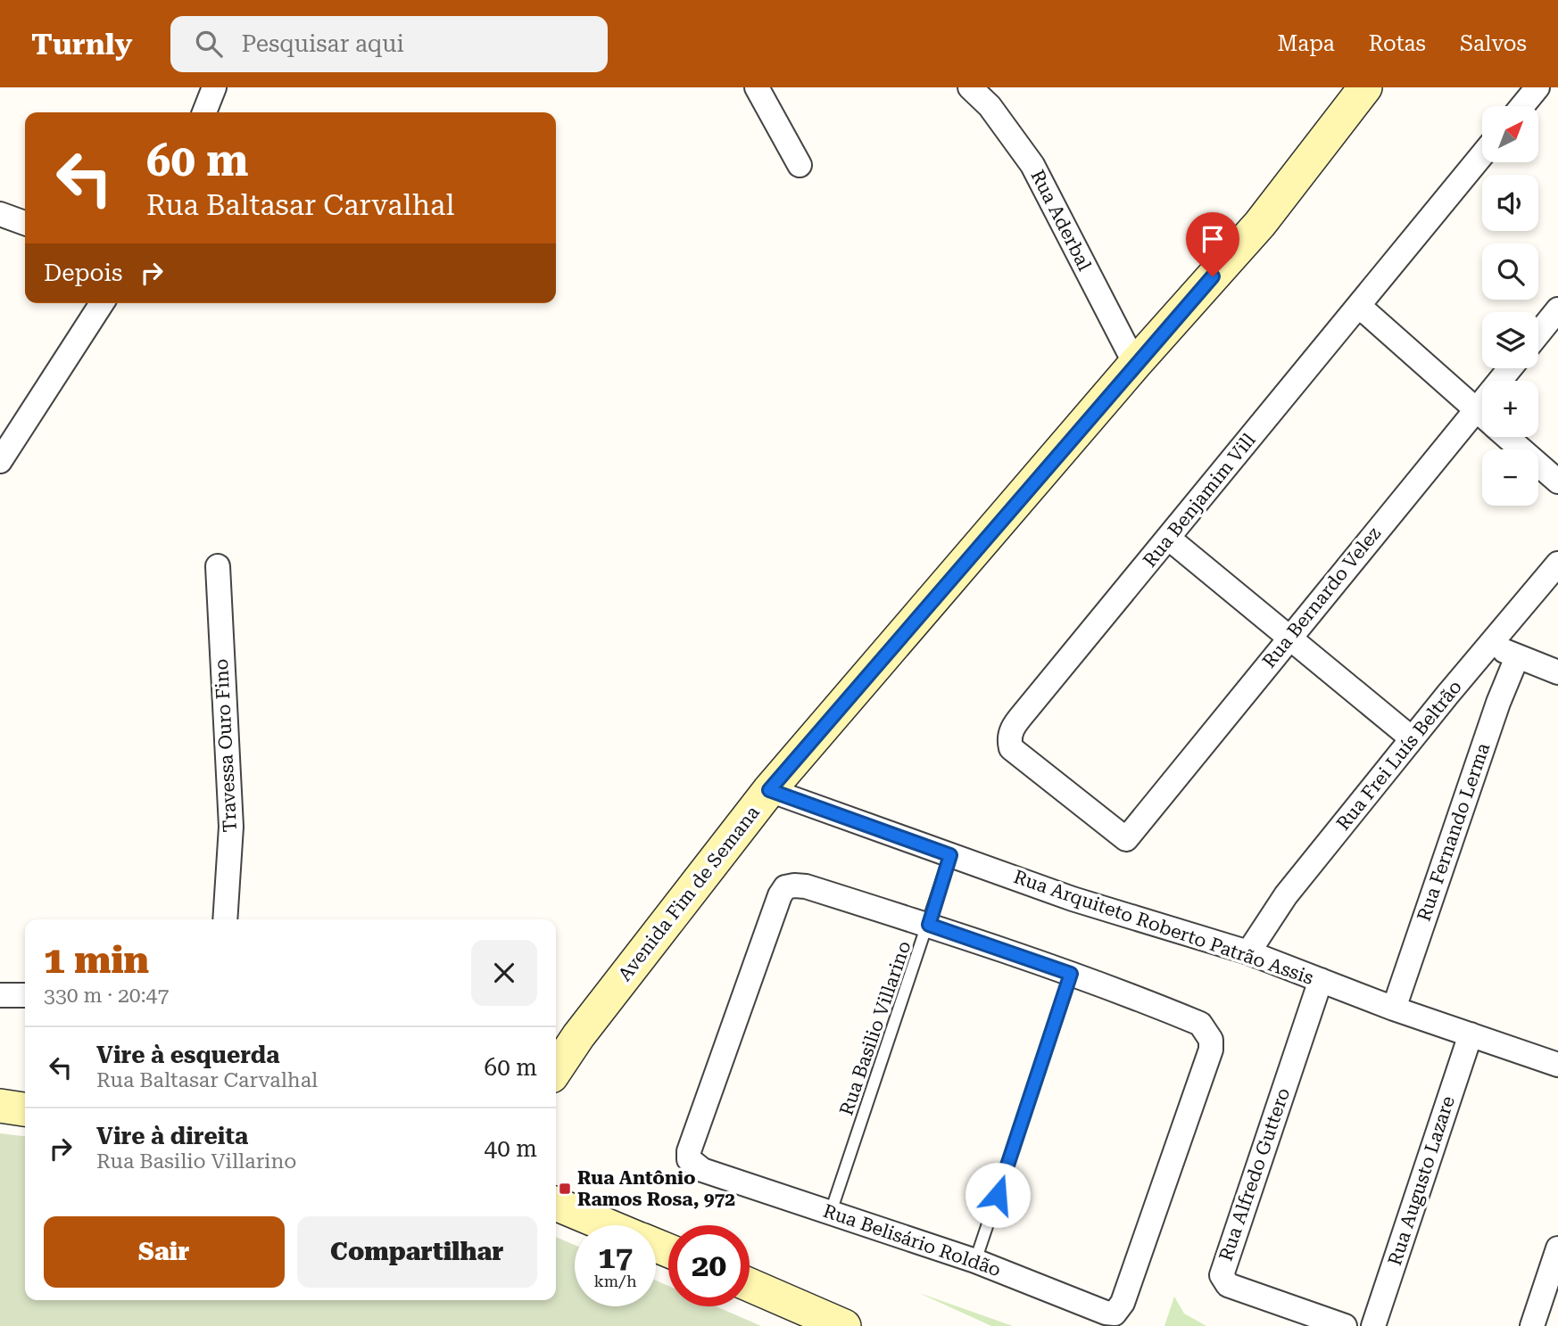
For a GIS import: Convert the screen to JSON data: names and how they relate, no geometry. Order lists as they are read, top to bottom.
{
  "streets": {
    "street": [
      "Rua Aderbal",
      "Rua Benjamim Vill",
      "Rua Bernardo Velez",
      "Travessa Ouro Fino",
      "Rua Frei Luís Beltrão",
      "Rua Fernando Lerma",
      "Avenida Fim de Semana",
      "Rua Arquiteto Roberto Patrão Assis",
      "Rua Alfredo Guttero",
      "Rua Augusto Lazare",
      "Rua Belisário Roldão"
    ],
    "lane": ["Rua Basilio Villarino"]
  },
  "crossings": [
    ["Rua Aderbal", "Avenida Fim de Semana"],
    ["Rua Benjamim Vill", "Rua Bernardo Velez"],
    ["Rua Frei Luís Beltrão", "Rua Arquiteto Roberto Patrão Assis"],
    ["Rua Fernando Lerma", "Rua Arquiteto Roberto Patrão Assis"],
    ["Avenida Fim de Semana", "Rua Arquiteto Roberto Patrão Assis"],
    ["Rua Arquiteto Roberto Patrão Assis", "Rua Basilio Villarino"],
    ["Rua Arquiteto Roberto Patrão Assis", "Rua Alfredo Guttero"],
    ["Rua Arquiteto Roberto Patrão Assis", "Rua Augusto Lazare"],
    ["Rua Basilio Villarino", "Rua Belisário Roldão"]
  ],
  "places": {
    "transit": ["Rua Antônio Ramos Rosa, 972"]
  },
  "north": "top right",
  "page": {
    "header": "Turnly",
    "search": "Pesquisar aqui",
    "nav": ["Mapa", "Rotas", "Salvos"],
    "map_buttons": ["+", "−"],
    "turn": ["60 m", "Rua Baltasar Carvalhal"],
    "then": "Depois",
    "heading": ["1 min", "330 m · 20:47"],
    "list": [
      {
        "name": "Vire à esquerda",
        "note": "Rua Baltasar Carvalhal",
        "value": "60 m"
      },
      {
        "name": "Vire à direita",
        "note": "Rua Basilio Villarino",
        "value": "40 m"
      }
    ],
    "buttons": ["Sair", "Compartilhar"],
    "speed": "17 km/h",
    "limit": "20"
  }
}
